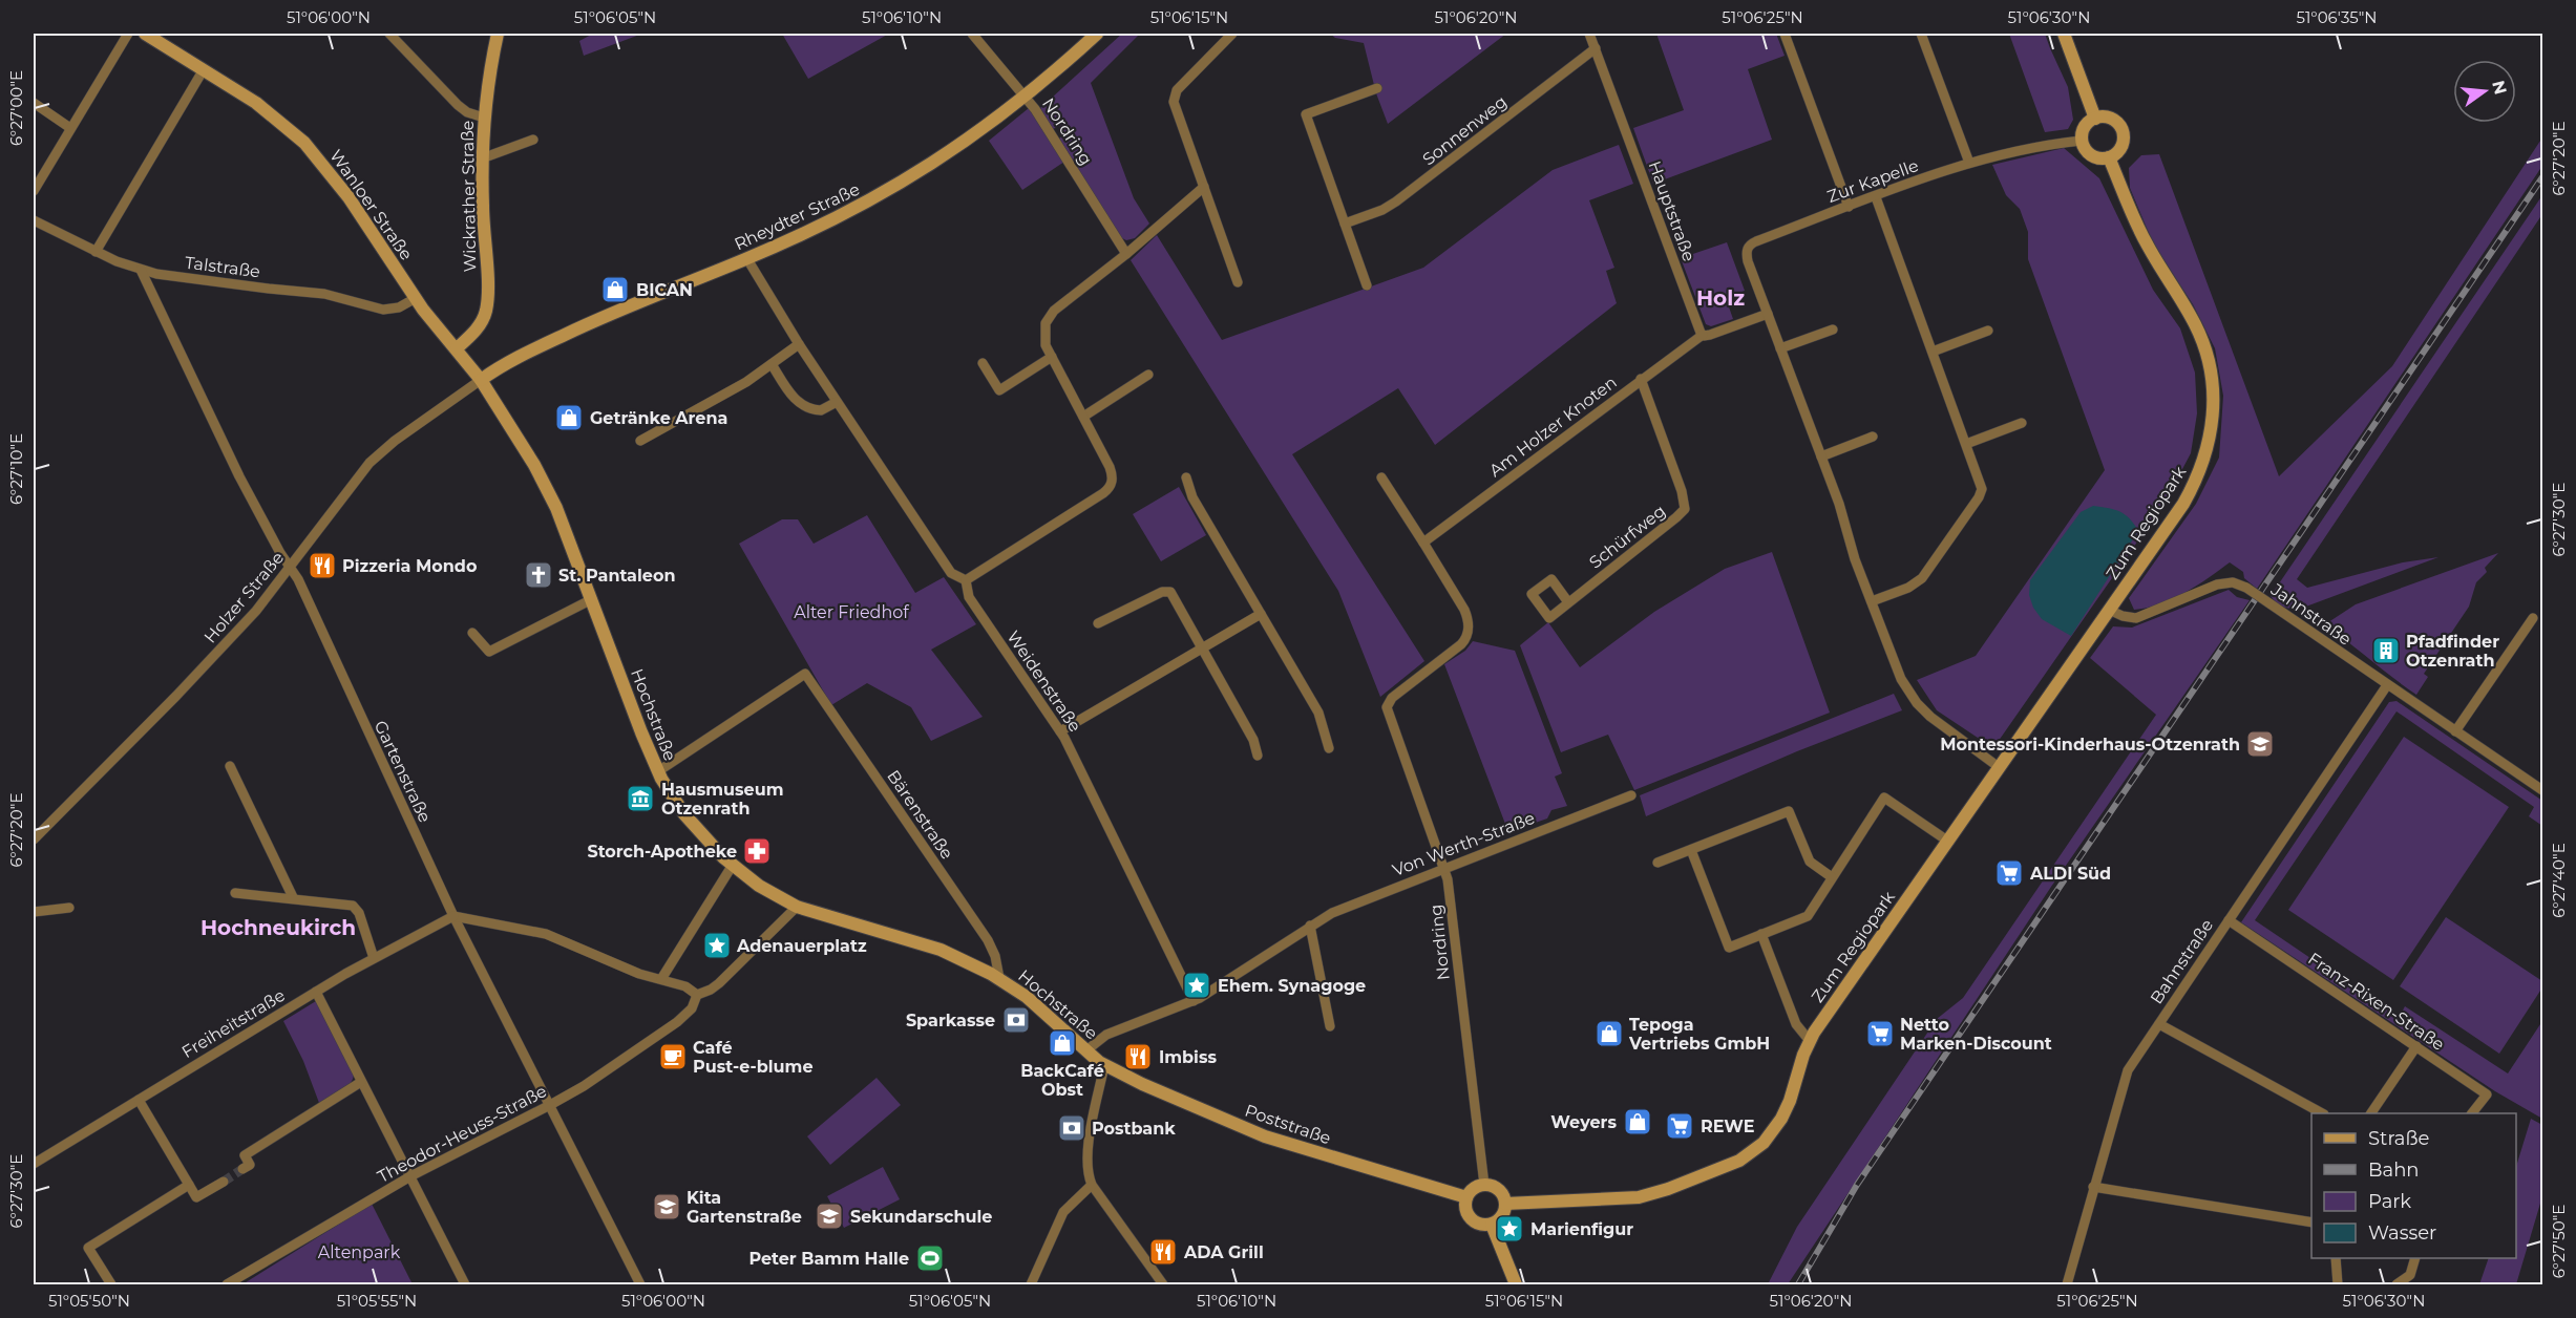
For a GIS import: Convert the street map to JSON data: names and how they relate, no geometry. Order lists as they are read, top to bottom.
{
  "streets": {
    "street": [
      "Sonnenweg",
      "Nordring",
      "Zur Kapelle",
      "Wickrather Straße",
      "Wanloer Straße",
      "Hauptstraße",
      "Rheydter Straße",
      "Talstraße",
      "Am Holzer Knoten",
      "Zum Regiopark",
      "Schürfweg",
      "Holzer Straße",
      "Jahnstraße",
      "Weidenstraße",
      "Hochstraße",
      "Gartenstraße",
      "Bärenstraße",
      "Von Werth-Straße",
      "Bahnstraße",
      "Franz-Rixen-Straße",
      "Freiheitstraße",
      "Poststraße",
      "Theodor-Heuss-Straße"
    ]
  },
  "crossings": [
    ["Sonnenweg", "Hauptstraße"],
    ["Nordring", "Rheydter Straße"],
    ["Nordring", "Am Holzer Knoten"],
    ["Nordring", "Zum Regiopark"],
    ["Nordring", "Von Werth-Straße"],
    ["Nordring", "Poststraße"],
    ["Zur Kapelle", "Zum Regiopark"],
    ["Wickrather Straße", "Wanloer Straße"],
    ["Wanloer Straße", "Rheydter Straße"],
    ["Wanloer Straße", "Talstraße"],
    ["Wanloer Straße", "Holzer Straße"],
    ["Wanloer Straße", "Hochstraße"],
    ["Hauptstraße", "Am Holzer Knoten"],
    ["Rheydter Straße", "Holzer Straße"],
    ["Rheydter Straße", "Weidenstraße"],
    ["Rheydter Straße", "Hochstraße"],
    ["Talstraße", "Gartenstraße"],
    ["Am Holzer Knoten", "Schürfweg"],
    ["Zum Regiopark", "Jahnstraße"],
    ["Zum Regiopark", "Poststraße"],
    ["Holzer Straße", "Hochstraße"],
    ["Holzer Straße", "Gartenstraße"],
    ["Jahnstraße", "Bahnstraße"],
    ["Weidenstraße", "Von Werth-Straße"],
    ["Hochstraße", "Bärenstraße"],
    ["Hochstraße", "Von Werth-Straße"],
    ["Hochstraße", "Poststraße"],
    ["Gartenstraße", "Freiheitstraße"],
    ["Gartenstraße", "Theodor-Heuss-Straße"],
    ["Bahnstraße", "Franz-Rixen-Straße"]
  ],
  "districts": ["Holz", "Hochneukirch"],
  "parks": ["Alter Friedhof", "Altenpark"],
  "places": {
    "shop": [
      "BICAN",
      "Getränke Arena",
      "Tepoga Vertriebs GmbH",
      "BackCafé Obst",
      "Weyers"
    ],
    "restaurant": ["Pizzeria Mondo", "Imbiss", "ADA Grill"],
    "church": ["St. Pantaleon"],
    "building": ["Pfadfinder Otzenrath"],
    "school or university": ["Montessori-Kinderhaus-Otzenrath", "Kita Gartenstraße", "Sekundarschule"],
    "museum": ["Hausmuseum Otzenrath"],
    "pharmacy": ["Storch-Apotheke"],
    "supermarket": ["ALDI Süd", "Netto Marken-Discount", "REWE"],
    "place": ["Adenauerplatz", "Ehem. Synagoge", "Marienfigur"],
    "bank": ["Sparkasse", "Postbank"],
    "cafe": ["Café Pust-e-blume"],
    "sports": ["Peter Bamm Halle"]
  },
  "legend": [
    "Straße",
    "Bahn",
    "Park",
    "Wasser"
  ],
  "north": "right",
  "coordinates": [
    "51°06'00\"N",
    "51°06'05\"N",
    "51°06'10\"N",
    "51°06'15\"N",
    "51°06'20\"N",
    "51°06'25\"N",
    "51°06'30\"N",
    "51°06'35\"N",
    "6°27'00\"E",
    "6°27'20\"E",
    "6°27'10\"E",
    "6°27'30\"E",
    "6°27'40\"E",
    "6°27'50\"E",
    "51°05'50\"N",
    "51°05'55\"N"
  ]
}
